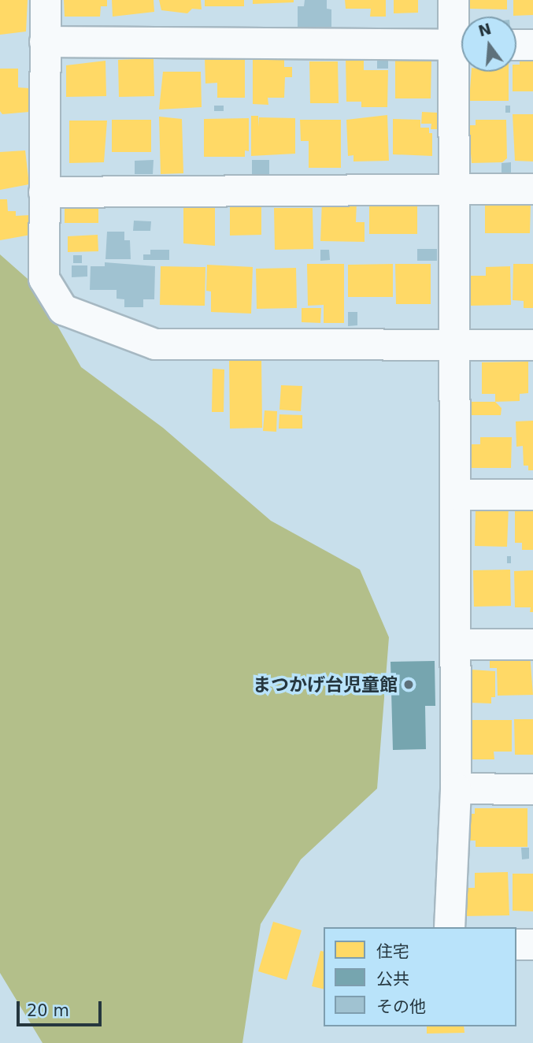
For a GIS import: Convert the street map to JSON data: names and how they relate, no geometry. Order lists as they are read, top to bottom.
{
  "places": ["まつかげ台児童館"],
  "legend": ["住宅", "公共", "その他"],
  "scale_bar": "20 m",
  "north": "top"
}
